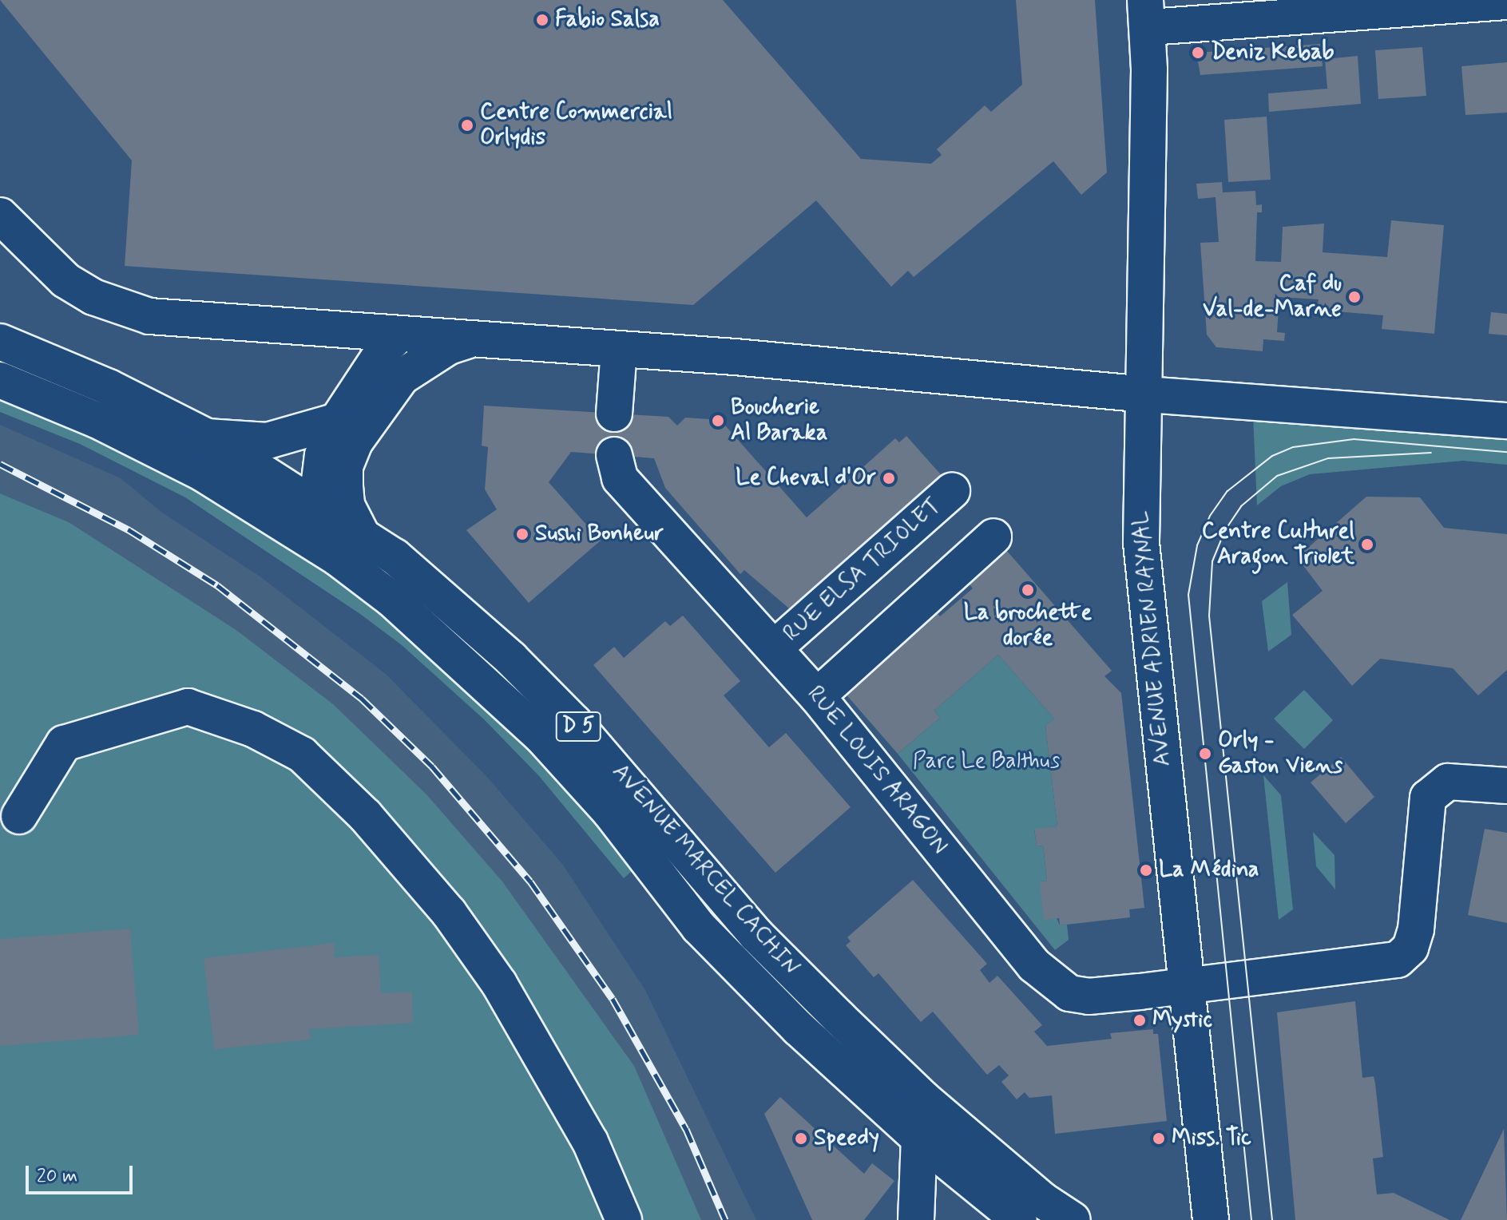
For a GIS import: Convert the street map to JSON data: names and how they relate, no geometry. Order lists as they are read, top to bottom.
{
  "streets": {
    "street": [
      "RUE ELSA TRIOLET",
      "AVENUE ADRIEN RAYNAL",
      "D 5",
      "RUE LOUIS ARAGON",
      "AVENUE MARCEL CACHIN"
    ]
  },
  "crossings": [
    ["RUE ELSA TRIOLET", "RUE LOUIS ARAGON"],
    ["AVENUE ADRIEN RAYNAL", "RUE LOUIS ARAGON"]
  ],
  "parks": ["Parc Le Balthus"],
  "places": [
    "Fabio Salsa",
    "Deniz Kebab",
    "Centre Commercial Orlydis",
    "Caf du Val-de-Marne",
    "Boucherie Al Baraka",
    "Le Cheval d'Or",
    "Sushi Bonheur",
    "Centre Culturel Aragon Triolet",
    "La brochette dorée",
    "Orly - Gaston Viens",
    "La Médina",
    "Mystic",
    "Speedy",
    "Miss. Tic"
  ],
  "scale_bar": "20 m"
}
